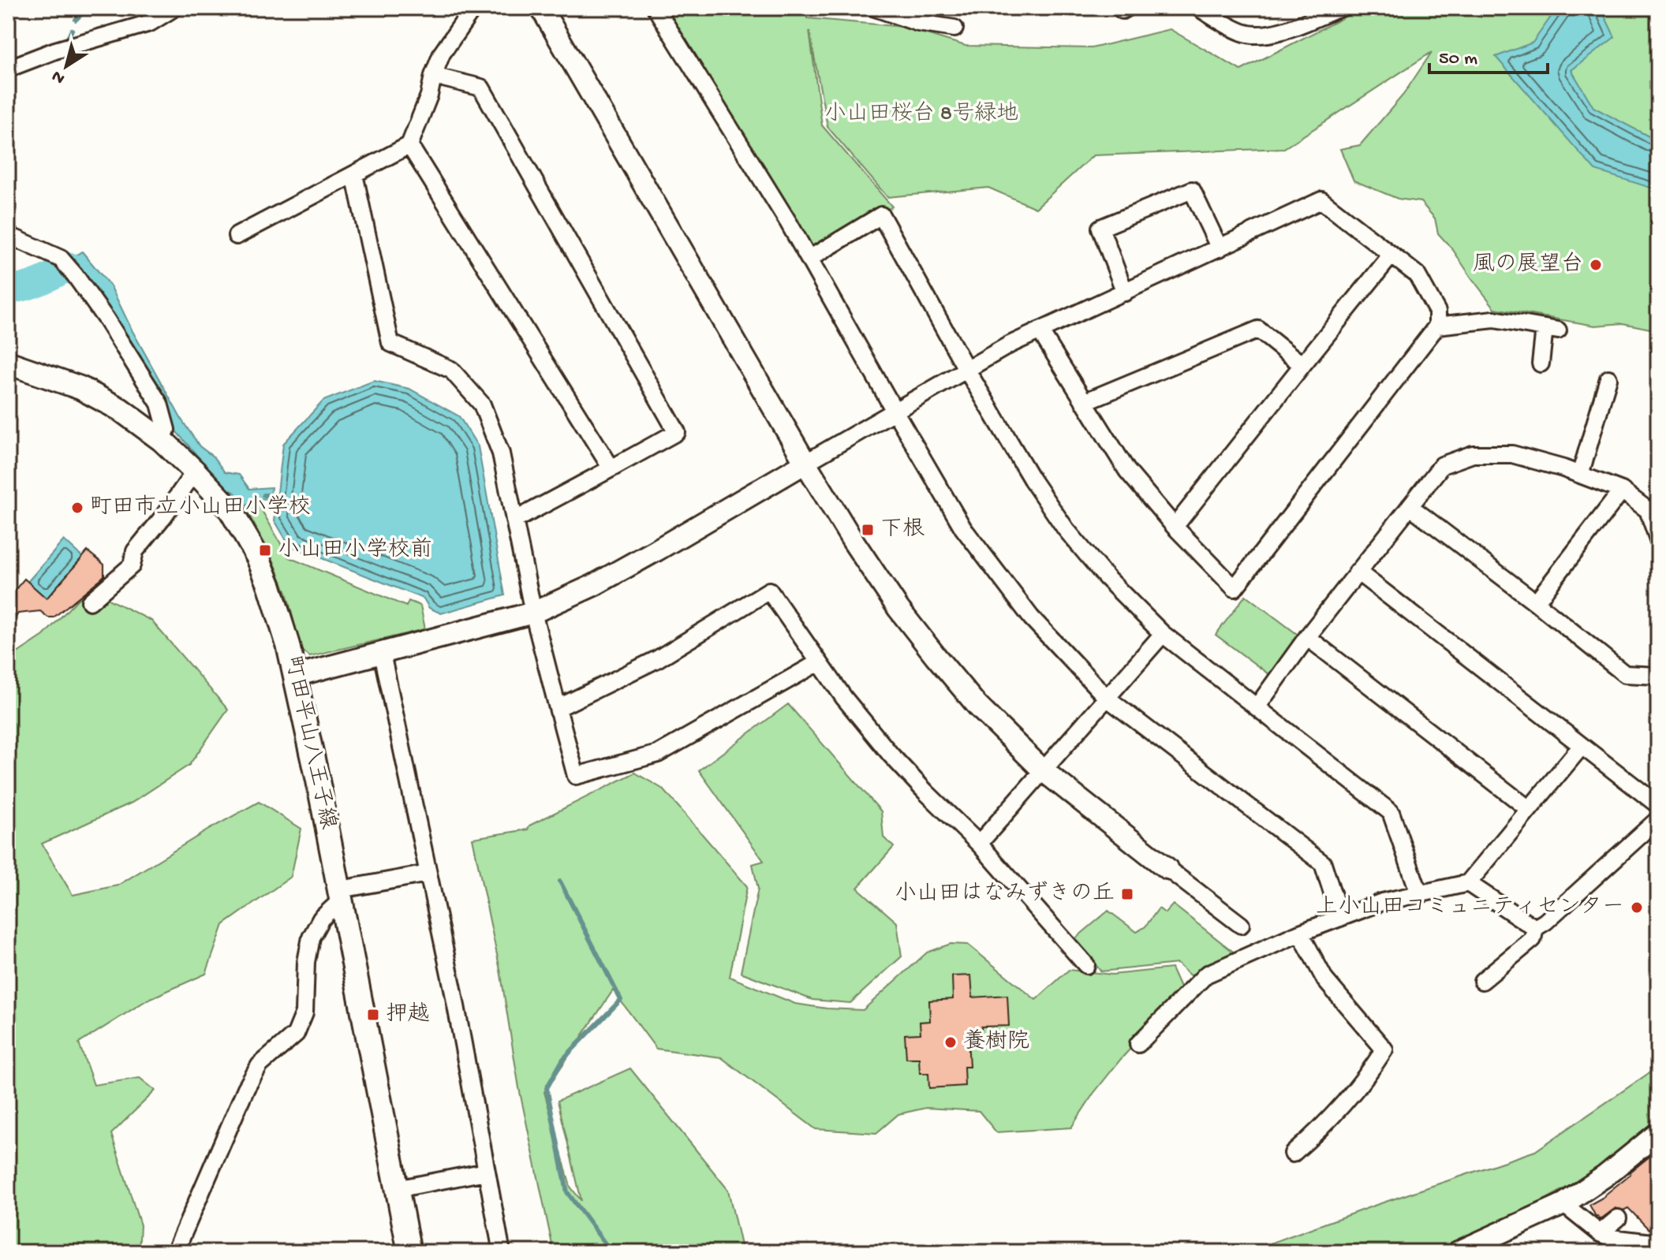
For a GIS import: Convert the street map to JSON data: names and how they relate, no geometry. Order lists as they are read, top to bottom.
{
  "streets": {
    "main road": ["町田平山八王子線"]
  },
  "parks": ["小山田桜台 8号緑地"],
  "places": {
    "other": [
      "風の展望台",
      "町田市立小山田小学校",
      "上小山田コミュニティセンター",
      "養樹院"
    ],
    "transit": [
      "下根",
      "小山田小学校前",
      "小山田はなみずきの丘",
      "押越"
    ]
  },
  "scale_bar": "50 m",
  "north": "bottom left"
}
